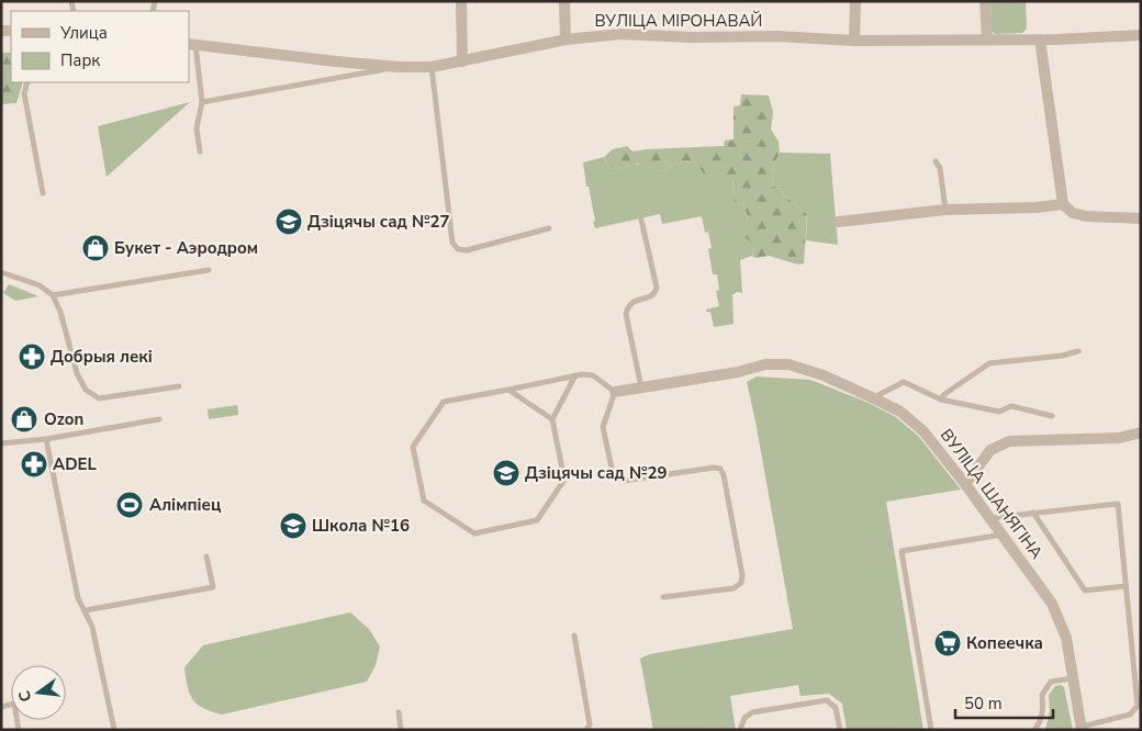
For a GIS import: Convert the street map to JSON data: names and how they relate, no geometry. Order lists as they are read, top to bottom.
{
  "streets": {
    "street": ["ВУЛІЦА МІРОНАВАЙ", "ВУЛІЦА ШАНЯГІНА"]
  },
  "places": {
    "school or university": ["Дзіцячы сад №27", "Дзіцячы сад №29", "Школа №16"],
    "shop": ["Букет - Аэродром", "Ozon"],
    "pharmacy": ["Добрыя лекі", "ADEL"],
    "sports": ["Алімпіец"],
    "supermarket": ["Копеечка"]
  },
  "legend": ["Улица", "Парк"],
  "scale_bar": "50 m",
  "north": "left"
}
